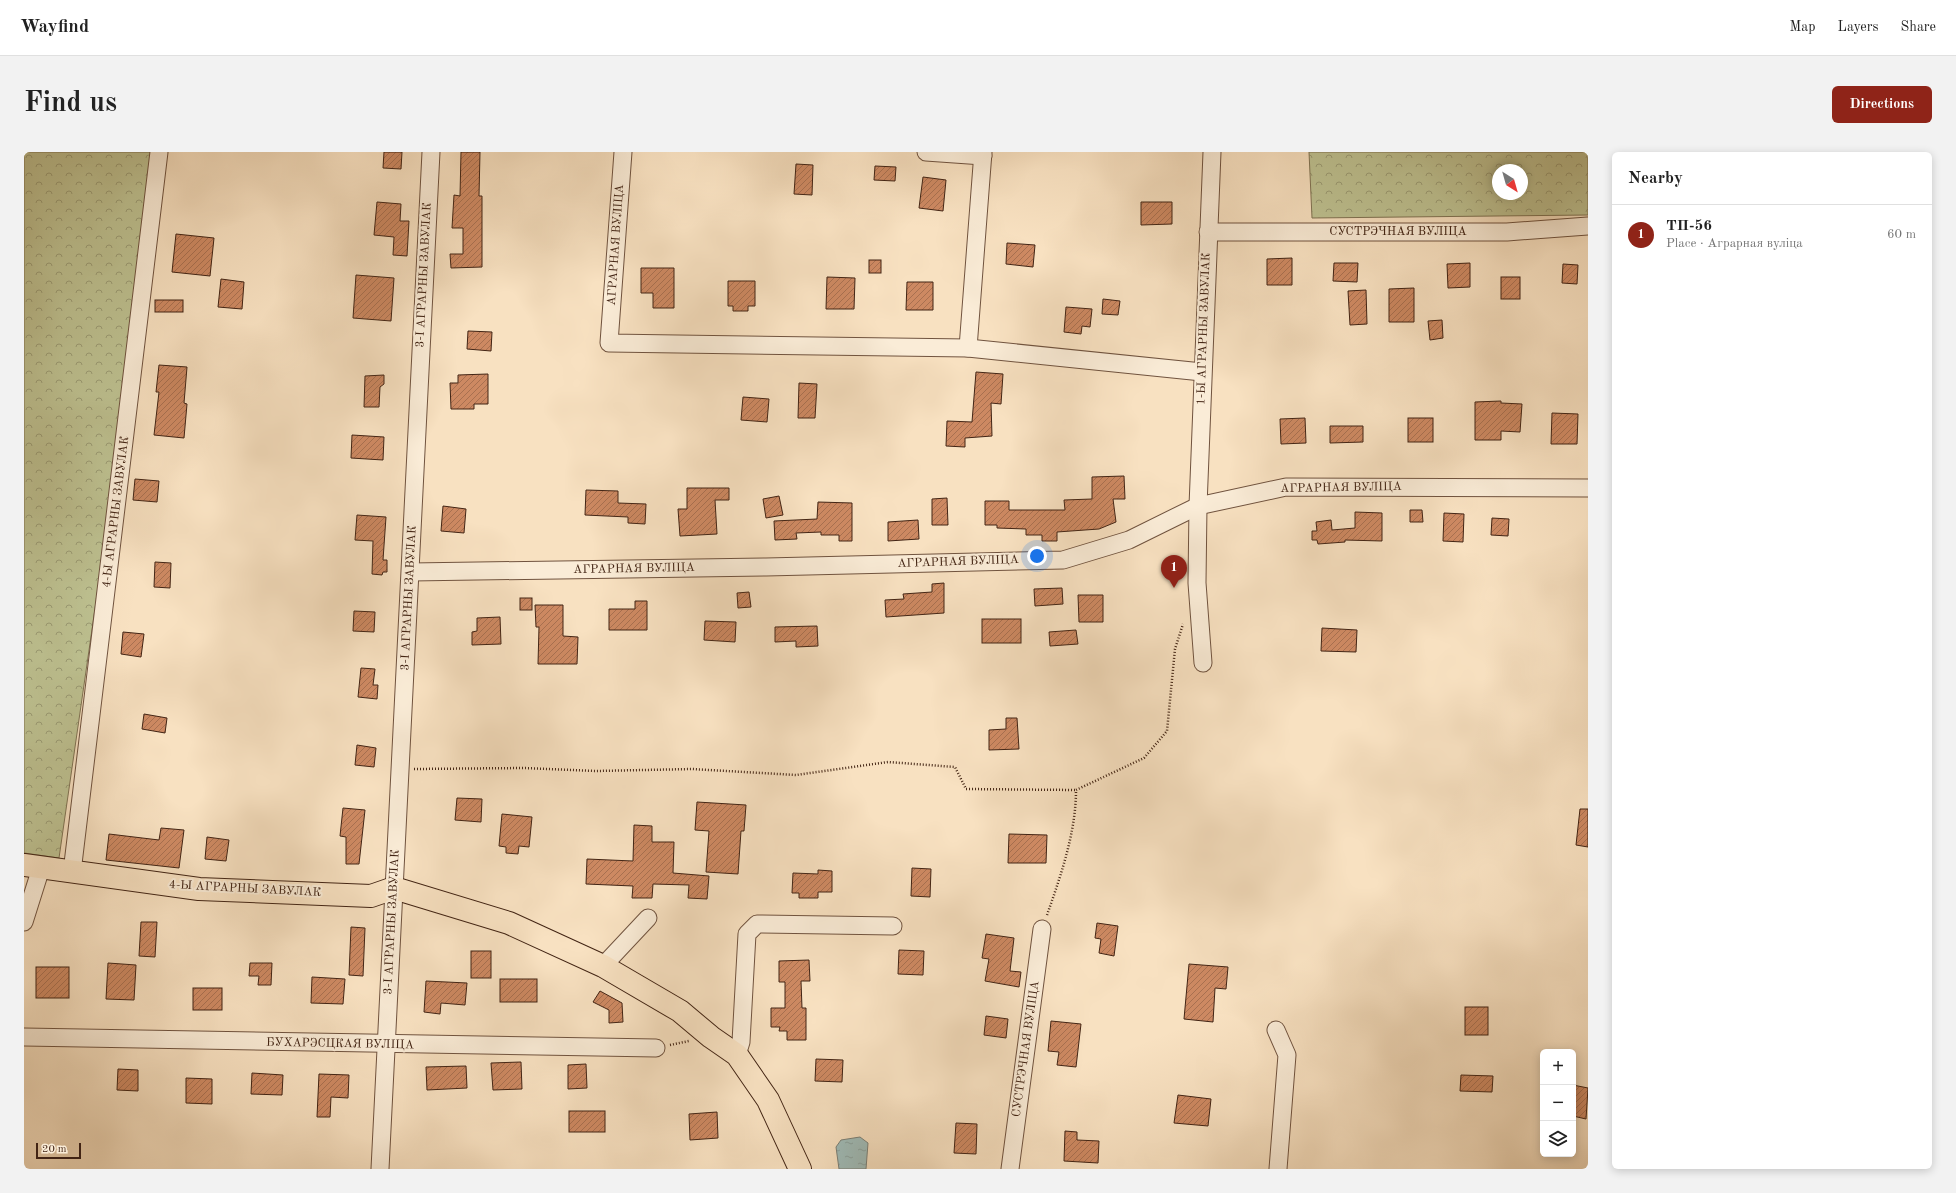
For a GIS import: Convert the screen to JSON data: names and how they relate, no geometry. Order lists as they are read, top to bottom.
{
  "streets": {
    "main road": ["4-Ы АГРАРНЫ ЗАВУЛАК"],
    "street": [
      "СУСТРЭЧНАЯ ВУЛІЦА",
      "АГРАРНАЯ ВУЛІЦА",
      "3-І АГРАРНЫ ЗАВУЛАК",
      "1-Ы АГРАРНЫ ЗАВУЛАК",
      "БУХАРЭСЦКАЯ ВУЛІЦА"
    ]
  },
  "crossings": [
    ["СУСТРЭЧНАЯ ВУЛІЦА", "1-Ы АГРАРНЫ ЗАВУЛАК"],
    ["АГРАРНАЯ ВУЛІЦА", "3-І АГРАРНЫ ЗАВУЛАК"],
    ["АГРАРНАЯ ВУЛІЦА", "1-Ы АГРАРНЫ ЗАВУЛАК"],
    ["3-І АГРАРНЫ ЗАВУЛАК", "4-Ы АГРАРНЫ ЗАВУЛАК"],
    ["3-І АГРАРНЫ ЗАВУЛАК", "БУХАРЭСЦКАЯ ВУЛІЦА"]
  ],
  "scale_bar": "20 m",
  "north": "bottom right",
  "page": {
    "header": "Wayfind",
    "nav": ["Map", "Layers", "Share"],
    "buttons": "Directions",
    "title": "Find us",
    "heading": "Nearby",
    "list": [
      {
        "mark": "1",
        "name": "ТП-56",
        "note": "Place · Аграрная вуліца",
        "value": "60 m"
      }
    ],
    "pins": "1",
    "map_buttons": ["+", "−"],
    "scale": "20 m"
  }
}
